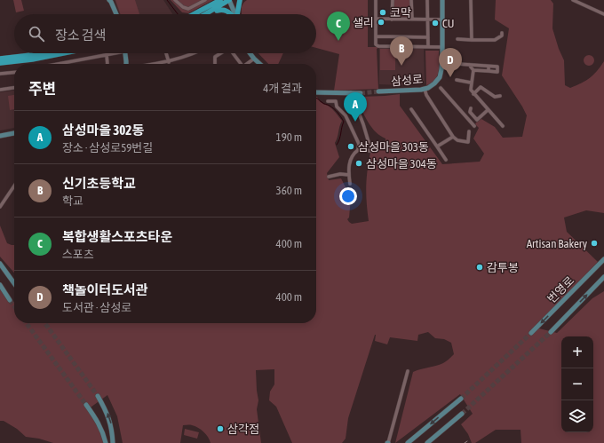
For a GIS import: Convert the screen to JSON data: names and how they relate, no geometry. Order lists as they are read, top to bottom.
{
  "streets": {
    "street": ["삼성로", "번영로"]
  },
  "places": [
    "코막",
    "샐리",
    "CU",
    "삼성마을 303동",
    "삼성마을 304동",
    "Artisan Bakery",
    "감투봉",
    "삼각점"
  ],
  "page": {
    "pins": [
      "C",
      "B",
      "D",
      "A"
    ],
    "search": "장소 검색",
    "heading": ["주변", "4개 결과"],
    "list": [
      {
        "mark": "A",
        "name": "삼성마을 302동",
        "note": "장소 · 삼성로59번길",
        "value": "190 m"
      },
      {
        "mark": "B",
        "name": "신기초등학교",
        "note": "학교",
        "value": "360 m"
      },
      {
        "mark": "C",
        "name": "복합생활스포츠타운",
        "note": "스포츠",
        "value": "400 m"
      },
      {
        "mark": "D",
        "name": "책놀이터도서관",
        "note": "도서관 · 삼성로",
        "value": "400 m"
      }
    ],
    "map_buttons": ["+", "−"]
  }
}
